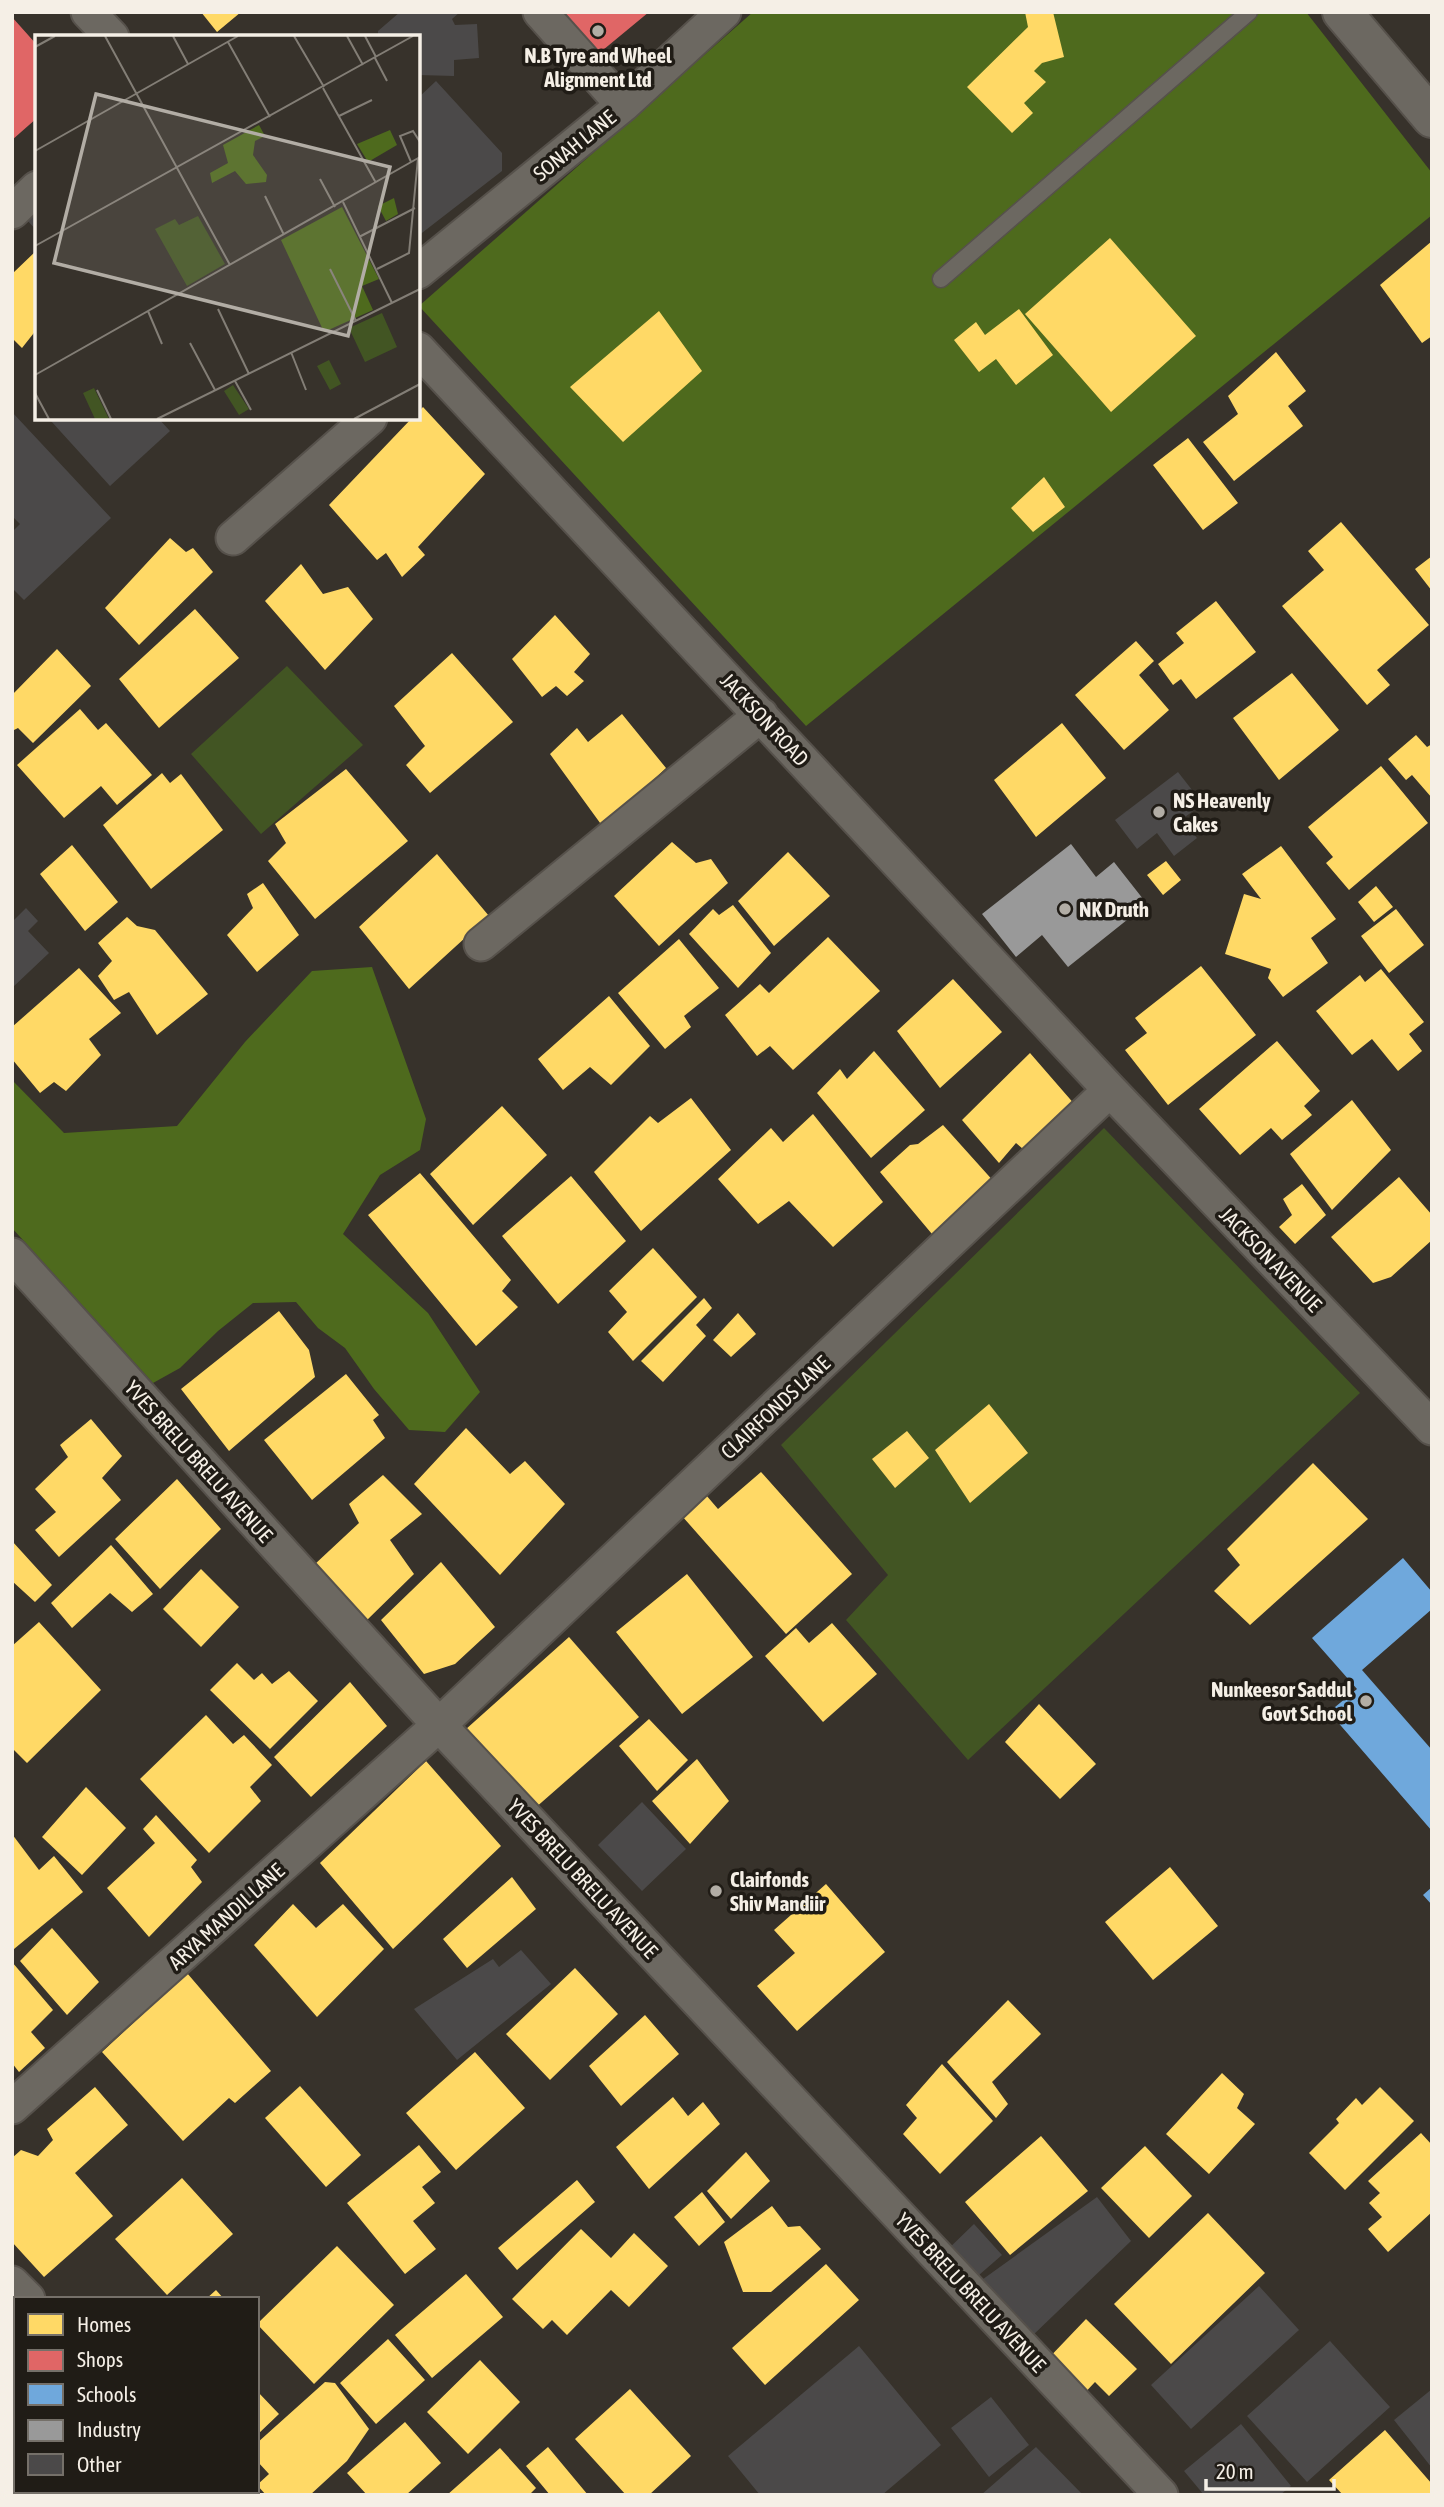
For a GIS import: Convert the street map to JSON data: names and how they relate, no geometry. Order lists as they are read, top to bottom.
{
  "streets": {
    "street": [
      "SONAH LANE",
      "JACKSON ROAD",
      "JACKSON AVENUE",
      "CLAIRFONDS LANE",
      "YVES BRELU BRELU AVENUE",
      "ARYA MANDIL LANE"
    ]
  },
  "crossings": [
    ["JACKSON ROAD", "JACKSON AVENUE"],
    ["JACKSON ROAD", "CLAIRFONDS LANE"],
    ["JACKSON AVENUE", "CLAIRFONDS LANE"],
    ["CLAIRFONDS LANE", "YVES BRELU BRELU AVENUE"],
    ["CLAIRFONDS LANE", "ARYA MANDIL LANE"],
    ["YVES BRELU BRELU AVENUE", "ARYA MANDIL LANE"]
  ],
  "places": [
    "N.B Tyre and Wheel Alignment Ltd",
    "NS Heavenly Cakes",
    "NK Druth",
    "Nunkeesor Saddul Govt School",
    "Clairfonds Shiv Mandiir"
  ],
  "legend": [
    "Homes",
    "Shops",
    "Schools",
    "Industry",
    "Other"
  ],
  "scale_bar": "20 m"
}
